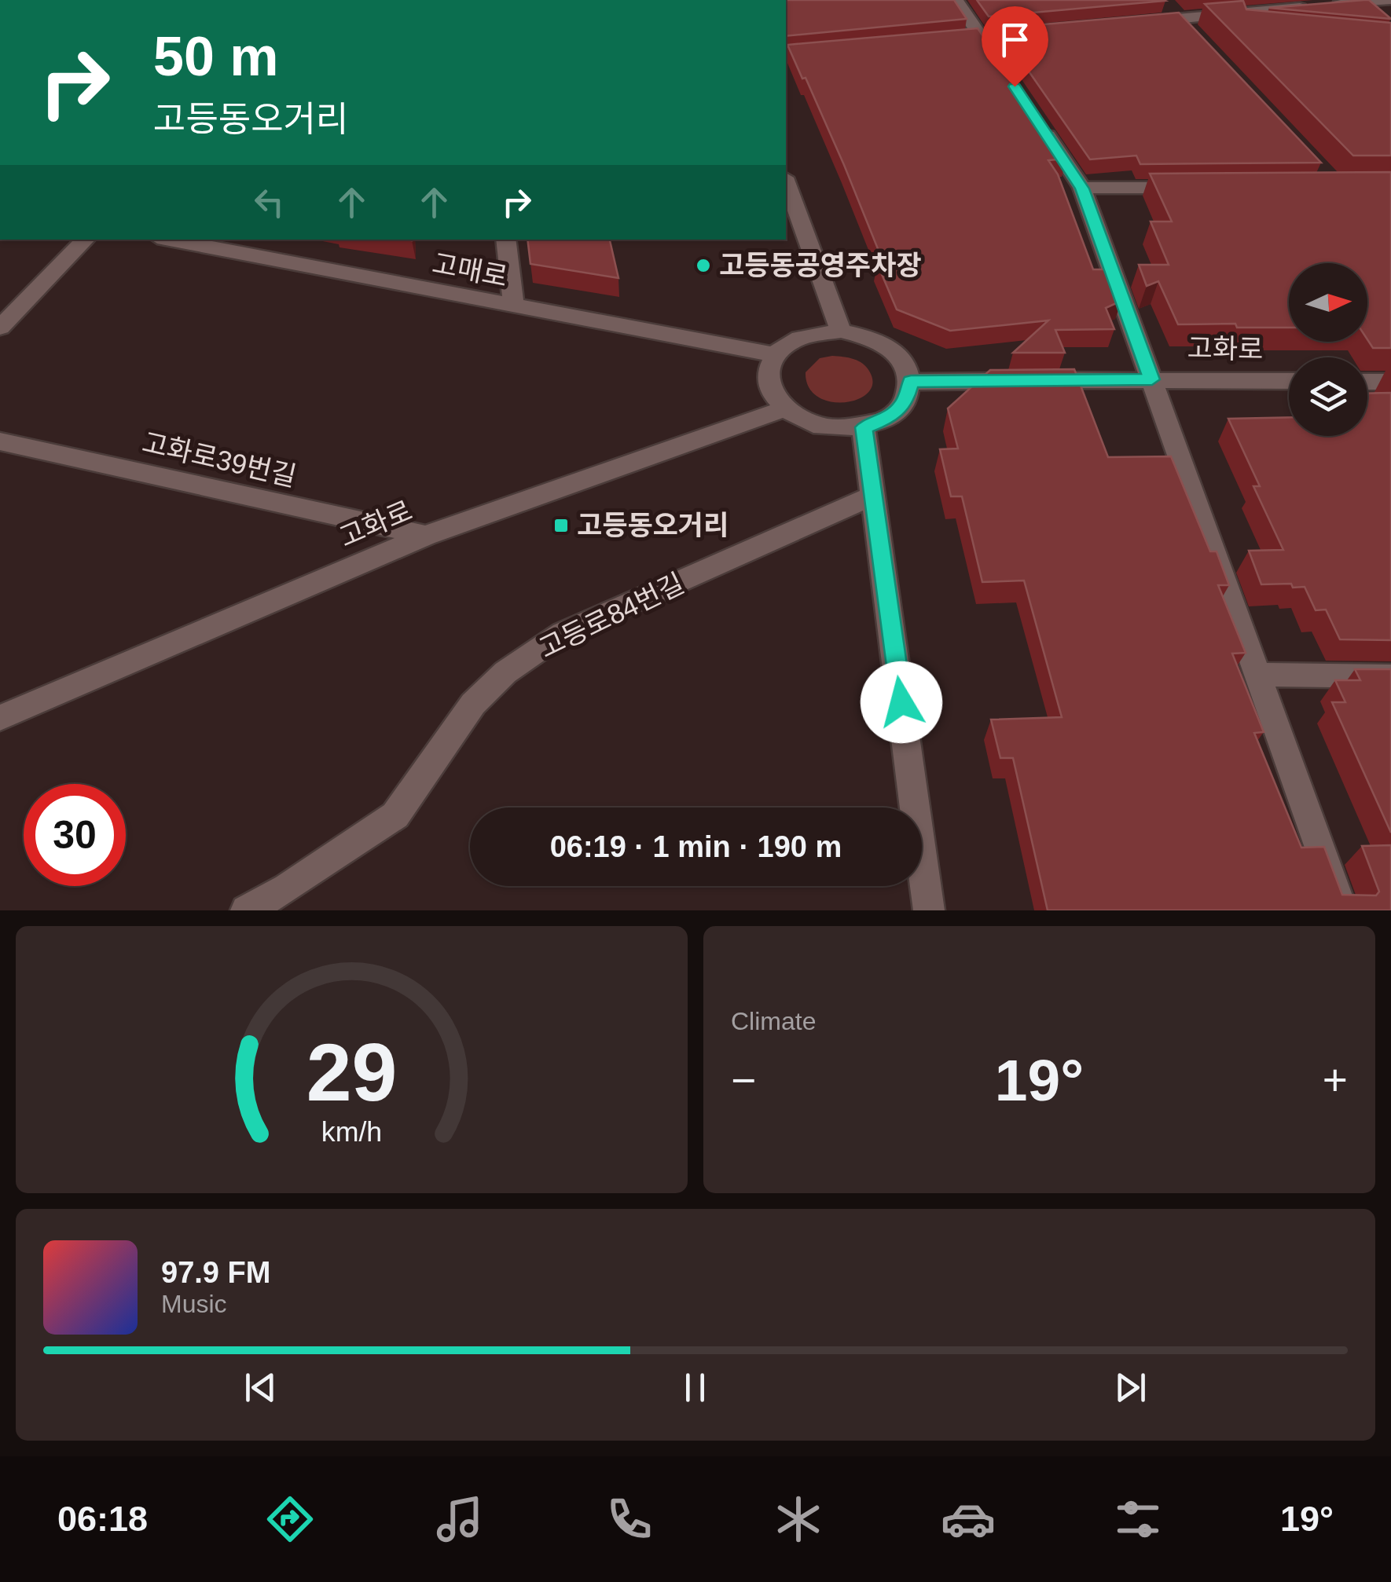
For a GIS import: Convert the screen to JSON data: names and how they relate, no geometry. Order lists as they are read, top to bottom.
{
  "streets": {
    "street": [
      "고매로",
      "고화로",
      "고화로39번길",
      "고등로84번길"
    ]
  },
  "crossings": [
    ["고매로", "고화로"],
    ["고화로", "고화로39번길"]
  ],
  "places": {
    "other": ["고등동공영주차장"],
    "transit": ["고등동오거리"]
  },
  "north": "right",
  "page": {
    "turn": ["50 m", "고등동오거리"],
    "limit": "30",
    "trip": "06:19 · 1 min · 190 m",
    "tile": "Climate",
    "heat": ["−", "19°", "+"],
    "song": ["97.9 FM", "Music"],
    "tabs": ["06:18", "19°"],
    "gauge": ["29", "km/h"]
  }
}
